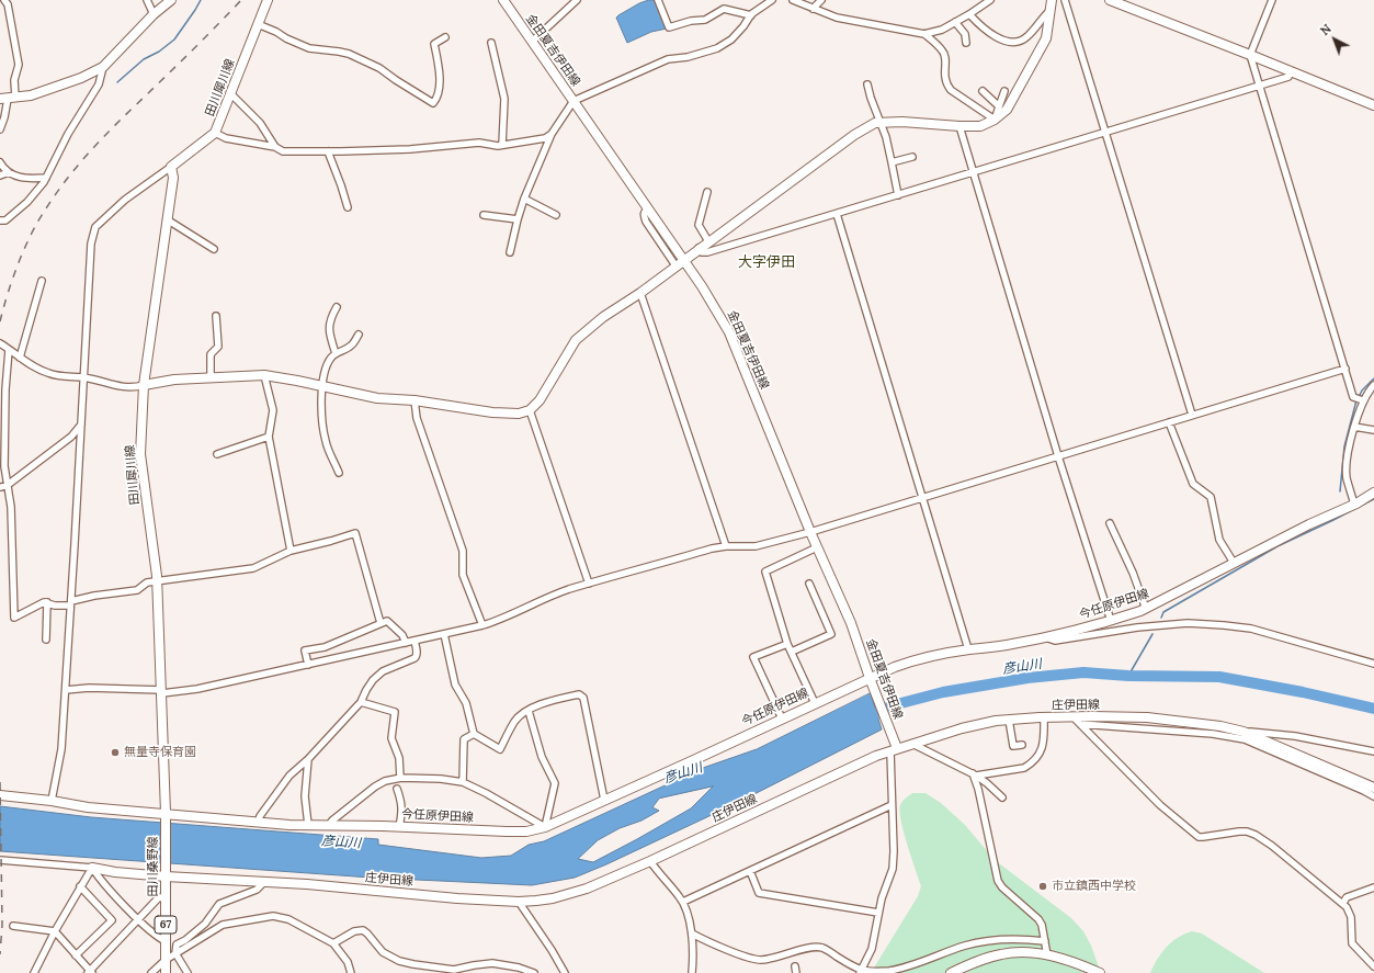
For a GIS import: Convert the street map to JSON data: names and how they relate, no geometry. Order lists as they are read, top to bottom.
{
  "streets": {
    "main road": [
      "金田夏吉伊田線",
      "田川犀川線",
      "今任原伊田線",
      "庄伊田線",
      "田川桑野線",
      "67"
    ]
  },
  "crossings": [
    ["金田夏吉伊田線", "今任原伊田線"],
    ["金田夏吉伊田線", "庄伊田線"],
    ["田川犀川線", "今任原伊田線"],
    ["田川犀川線", "田川桑野線"],
    ["今任原伊田線", "田川桑野線"],
    ["庄伊田線", "田川桑野線"]
  ],
  "districts": ["大字伊田"],
  "water": ["彦山川"],
  "places": ["無量寺保育園", "市立鎮西中学校"],
  "north": "top left"
}
